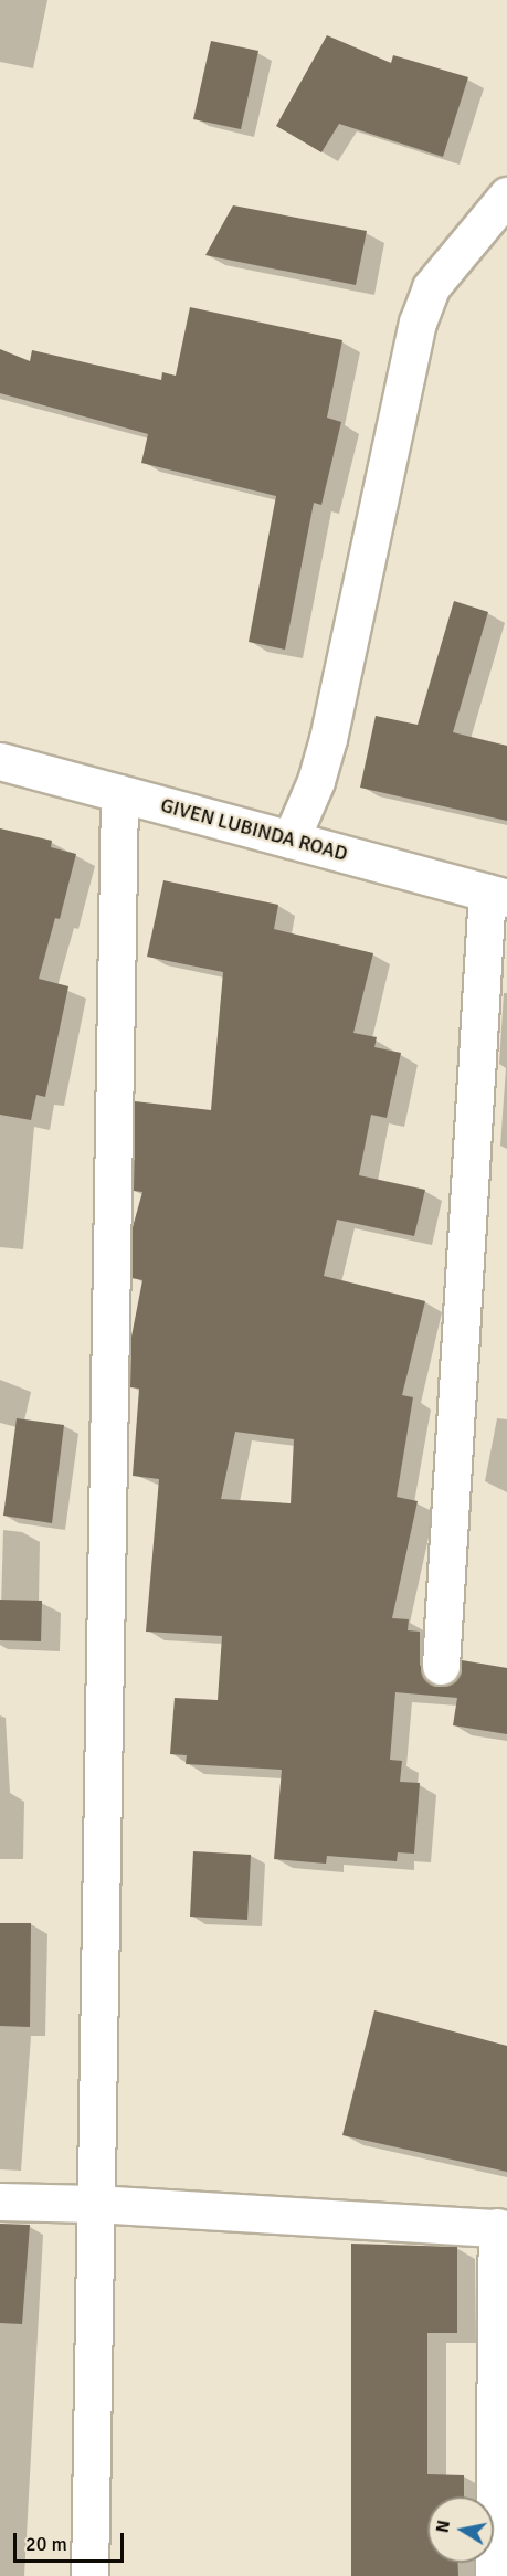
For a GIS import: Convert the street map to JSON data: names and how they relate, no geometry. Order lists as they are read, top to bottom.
{
  "streets": {
    "street": ["GIVEN LUBINDA ROAD"]
  },
  "scale_bar": "20 m",
  "north": "left"
}
